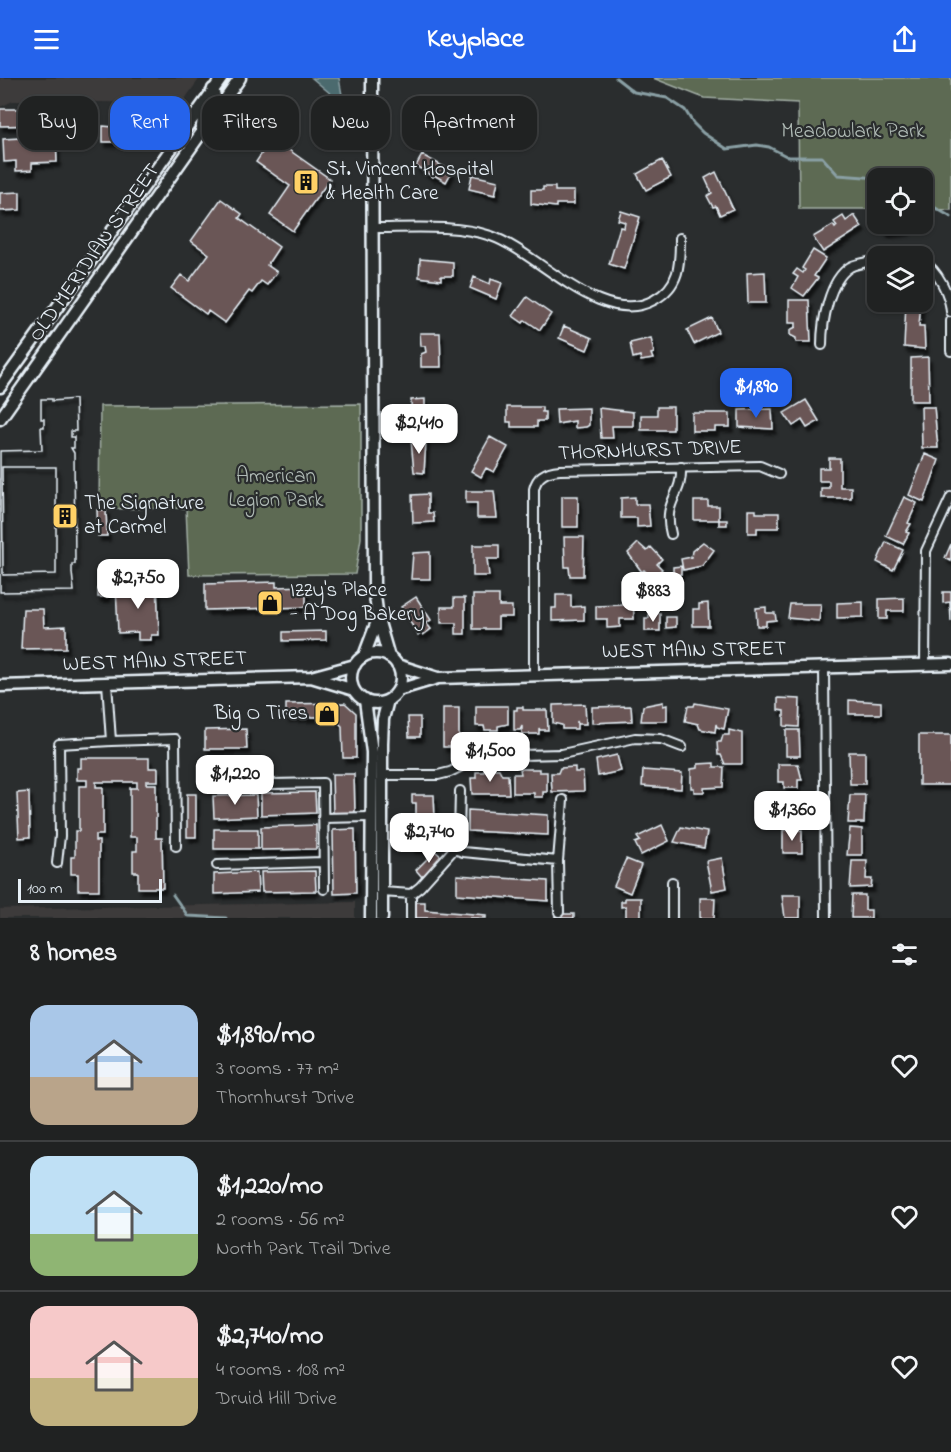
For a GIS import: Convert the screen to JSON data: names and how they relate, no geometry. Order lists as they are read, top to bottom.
{
  "streets": {
    "main road": ["OLD MERIDIAN STREET", "WEST MAIN STREET"],
    "street": ["THORNHURST DRIVE"]
  },
  "crossings": [
    ["THORNHURST DRIVE", "WEST MAIN STREET"]
  ],
  "parks": ["Meadowlark Park", "American Legion Park"],
  "places": {
    "building": ["St. Vincent Hospital & Health Care", "The Signature at Carmel"],
    "shop": ["Izzy's Place - A Dog Bakery", "Big O Tires"]
  },
  "scale_bar": "100 m",
  "page": {
    "header": "Keyplace",
    "chip": [
      "Buy",
      "Rent",
      "Filters",
      "New",
      "Apartment"
    ],
    "price": [
      "$1,890",
      "$2,410",
      "$2,750",
      "$883",
      "$1,500",
      "$1,220",
      "$1,360",
      "$2,740"
    ],
    "scale": "100 m",
    "heading": "8 homes",
    "list": [
      {
        "name": "$1,890/mo",
        "note": "3 rooms · 77 m² · Thornhurst Drive"
      },
      {
        "name": "$1,220/mo",
        "note": "2 rooms · 56 m² · North Park Trail Drive"
      },
      {
        "name": "$2,740/mo",
        "note": "4 rooms · 108 m² · Druid Hill Drive"
      }
    ]
  }
}
